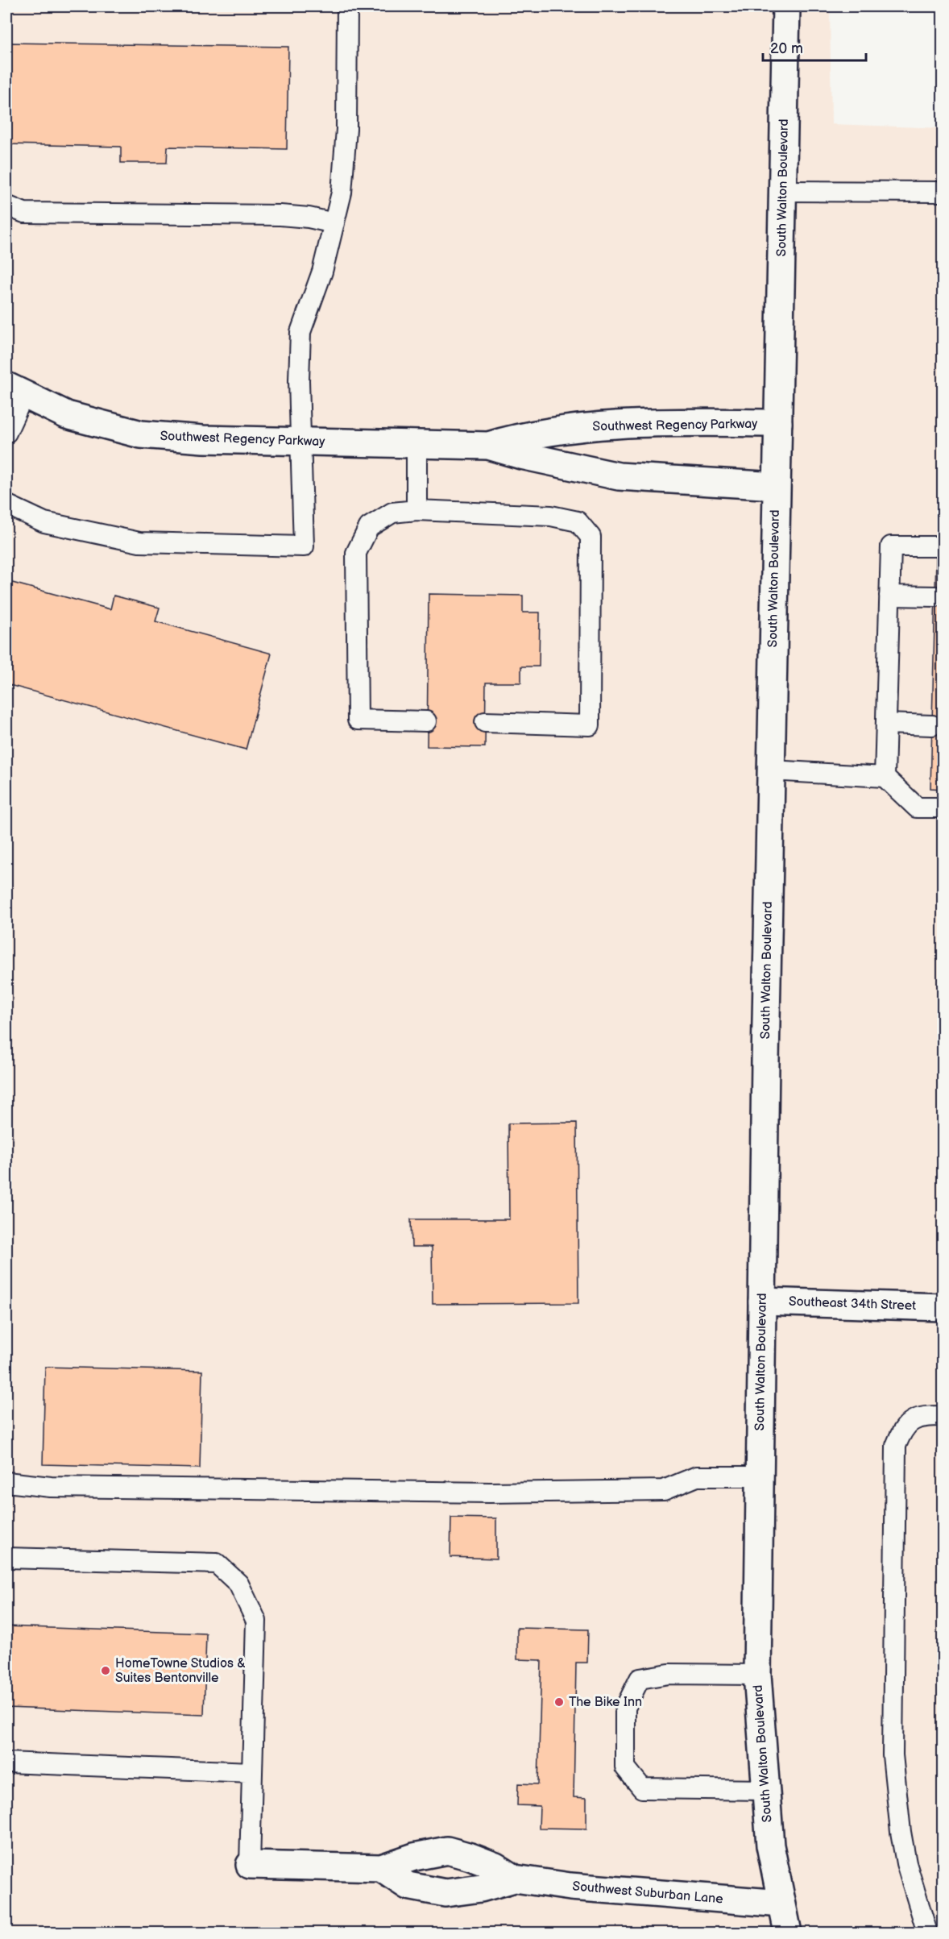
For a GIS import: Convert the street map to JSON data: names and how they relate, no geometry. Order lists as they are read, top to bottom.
{
  "streets": {
    "main road": [
      "South Walton Boulevard",
      "Southwest Regency Parkway",
      "Southeast 34th Street",
      "Southwest Suburban Lane"
    ]
  },
  "crossings": [
    ["South Walton Boulevard", "Southwest Regency Parkway"],
    ["South Walton Boulevard", "Southeast 34th Street"],
    ["South Walton Boulevard", "Southwest Suburban Lane"]
  ],
  "places": ["HomeTowne Studios & Suites Bentonville", "The Bike Inn"],
  "scale_bar": "20 m"
}
